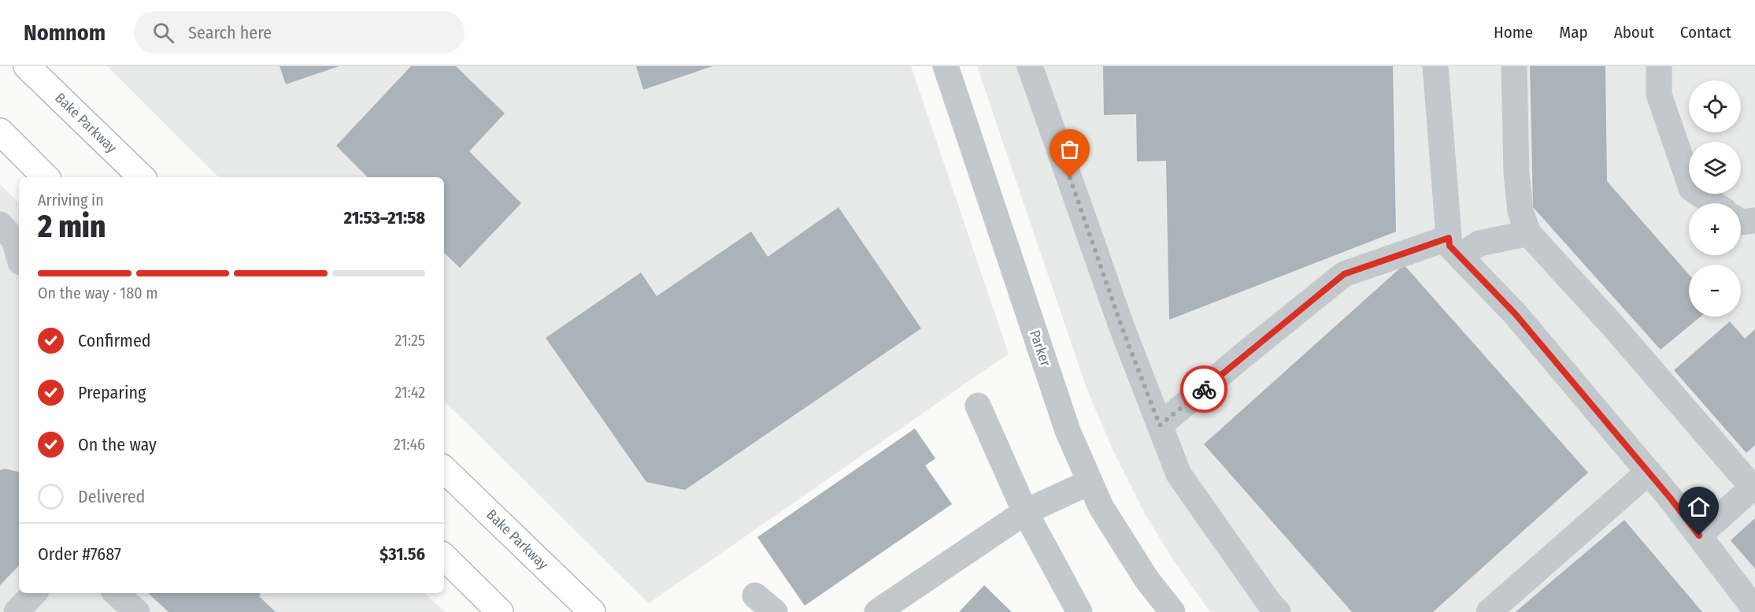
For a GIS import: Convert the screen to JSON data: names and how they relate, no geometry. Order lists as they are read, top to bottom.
{
  "streets": {
    "main road": ["Bake Parkway"],
    "street": ["Parker"]
  },
  "page": {
    "header": "Nomnom",
    "search": "Search here",
    "nav": [
      "Home",
      "Map",
      "About",
      "Contact"
    ],
    "map_buttons": ["+", "−"],
    "heading": ["2 min", "Arriving in", "21:53–21:58"],
    "panel": ["Order #7687", "$31.56"],
    "bar": "On the way · 180 m",
    "list": [
      ["Confirmed", "21:25"],
      ["Preparing", "21:42"],
      ["On the way", "21:46"],
      "Delivered"
    ]
  }
}
